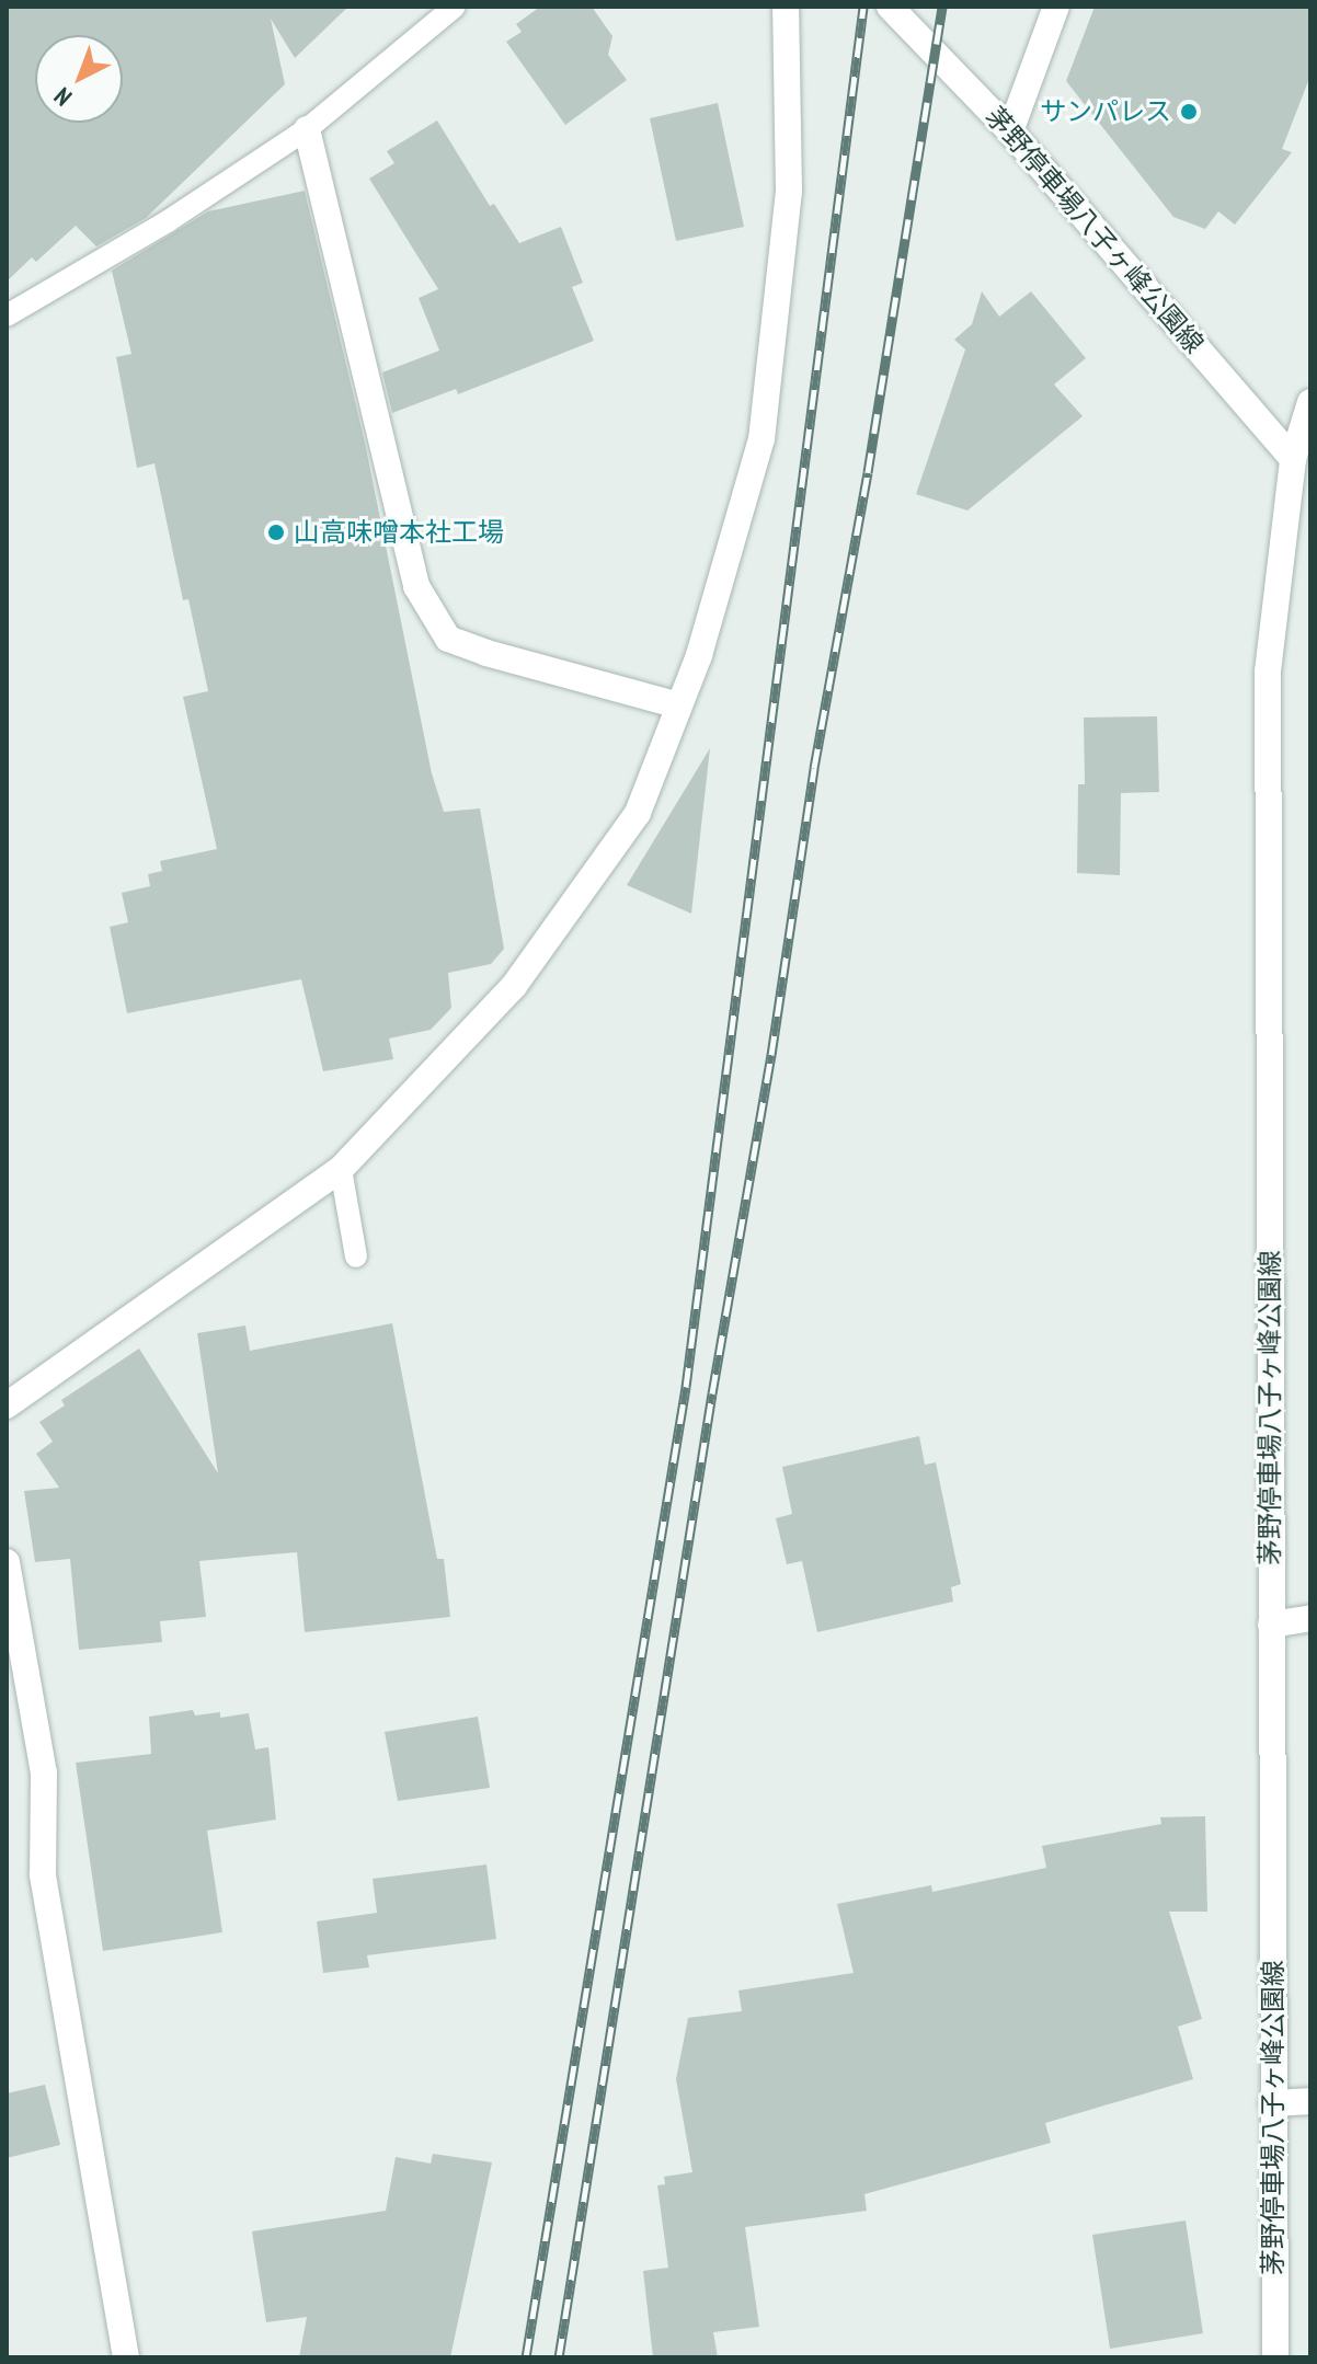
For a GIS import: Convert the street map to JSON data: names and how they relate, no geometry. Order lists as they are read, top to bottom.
{
  "streets": {
    "street": ["茅野停車場八子ヶ峰公園線"]
  },
  "places": ["サンパレス", "山高味噌本社工場"],
  "north": "bottom left"
}
